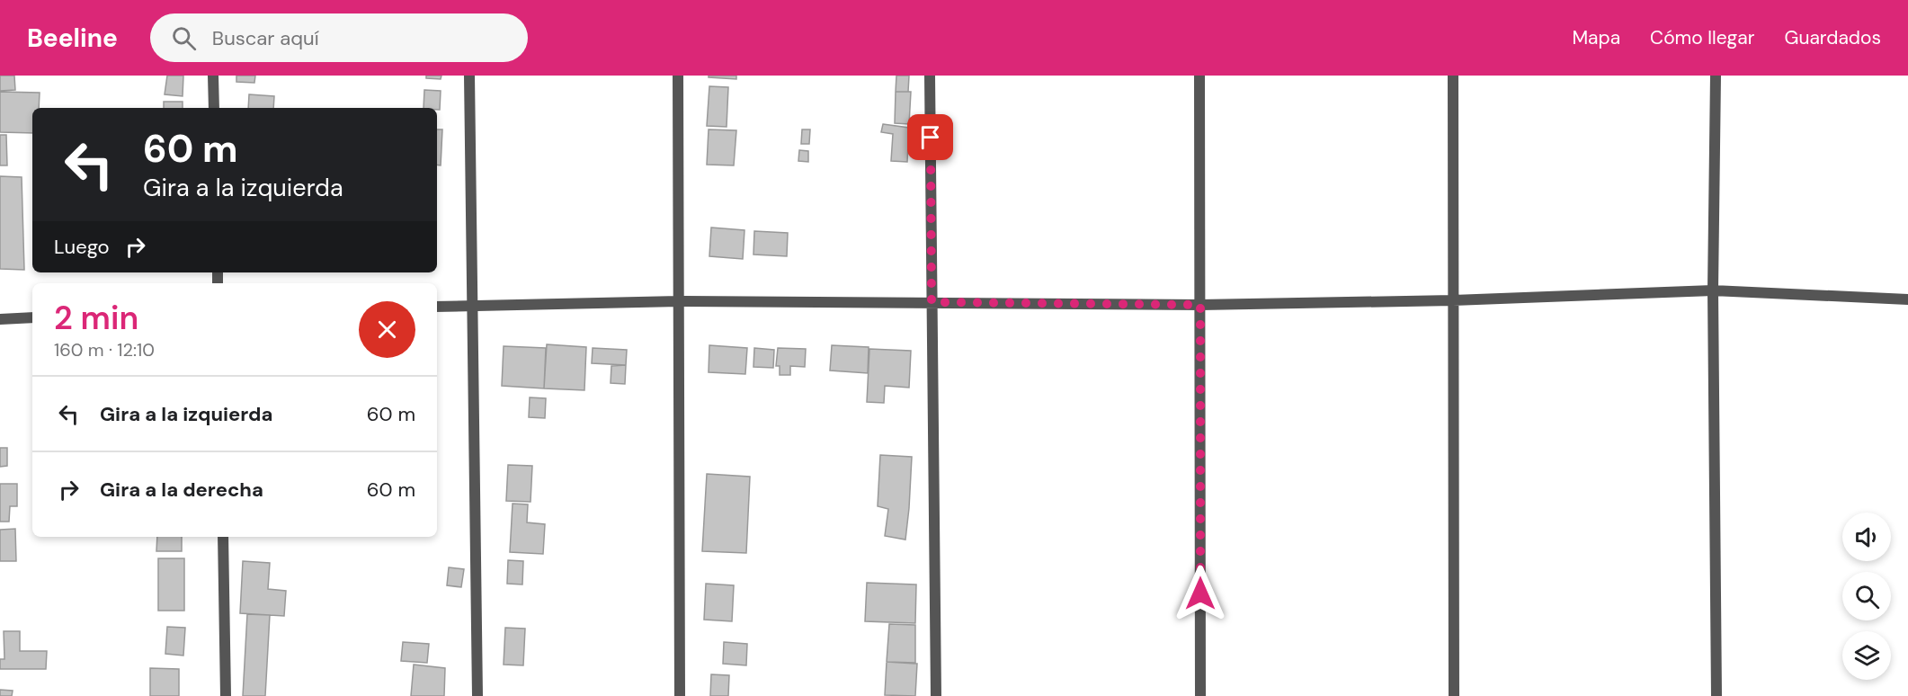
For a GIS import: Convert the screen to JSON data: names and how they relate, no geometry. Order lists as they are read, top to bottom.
{
  "page": {
    "header": "Beeline",
    "search": "Buscar aquí",
    "nav": ["Mapa", "Cómo llegar", "Guardados"],
    "turn": ["60 m", "Gira a la izquierda"],
    "then": "Luego",
    "heading": ["2 min", "160 m · 12:10"],
    "list": [
      {
        "name": "Gira a la izquierda",
        "value": "60 m"
      },
      {
        "name": "Gira a la derecha",
        "value": "60 m"
      }
    ]
  }
}
